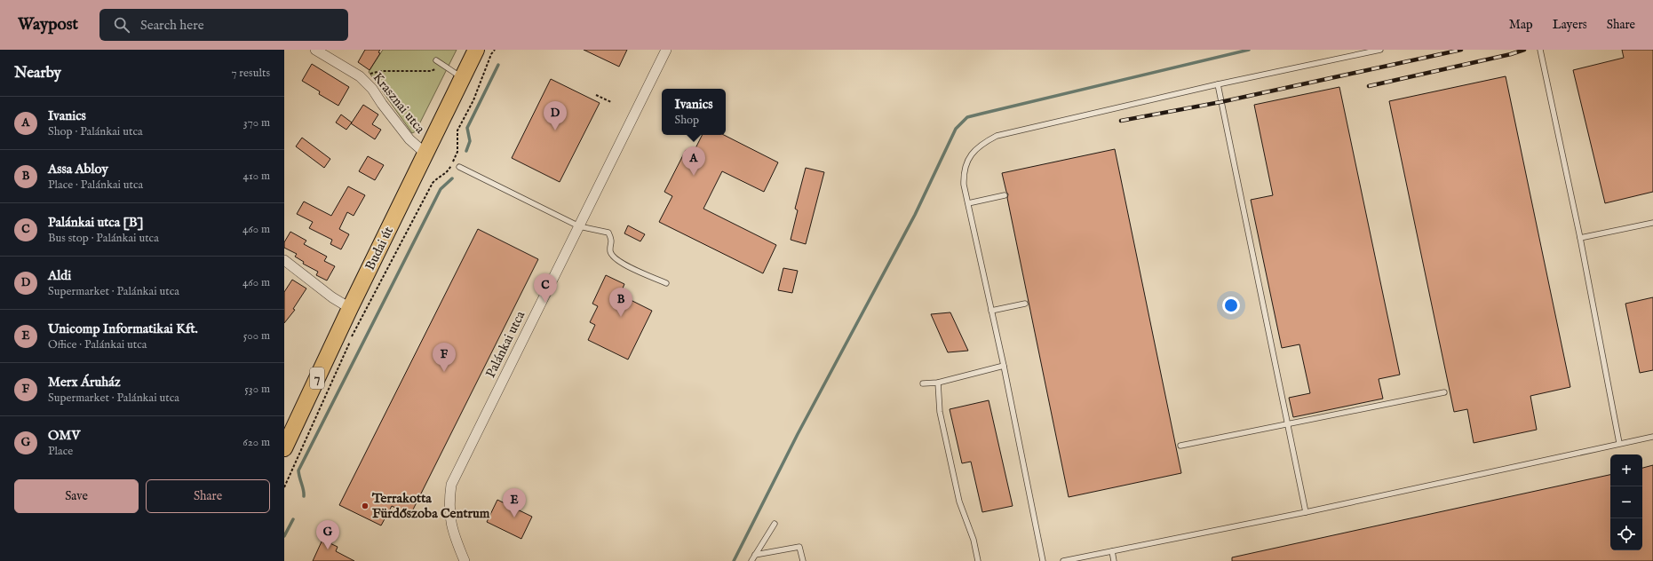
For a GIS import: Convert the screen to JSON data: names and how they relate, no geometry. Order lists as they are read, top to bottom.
{
  "streets": {
    "main road": ["Budai út", "7"],
    "street": ["Krasznai utca", "Palánkai utca"]
  },
  "crossings": [
    ["Krasznai utca", "Budai út"]
  ],
  "places": ["Terrakotta Fürdőszoba Centrum"],
  "page": {
    "header": "Waypost",
    "search": "Search here",
    "nav": ["Map", "Layers", "Share"],
    "heading": ["Nearby", "7 results"],
    "popup": ["Ivanics", "Shop"],
    "list": [
      {
        "mark": "A",
        "name": "Ivanics",
        "note": "Shop · Palánkai utca",
        "value": "370 m"
      },
      {
        "mark": "B",
        "name": "Assa Abloy",
        "note": "Place · Palánkai utca",
        "value": "410 m"
      },
      {
        "mark": "C",
        "name": "Palánkai utca [B]",
        "note": "Bus stop · Palánkai utca",
        "value": "460 m"
      },
      {
        "mark": "D",
        "name": "Aldi",
        "note": "Supermarket · Palánkai utca",
        "value": "460 m"
      },
      {
        "mark": "E",
        "name": "Unicomp Informatikai Kft.",
        "note": "Office · Palánkai utca",
        "value": "500 m"
      },
      {
        "mark": "F",
        "name": "Merx Áruház",
        "note": "Supermarket · Palánkai utca",
        "value": "530 m"
      },
      {
        "mark": "G",
        "name": "OMV",
        "note": "Place",
        "value": "620 m"
      }
    ],
    "pins": [
      "D",
      "A",
      "C",
      "B",
      "F",
      "E",
      "G"
    ],
    "map_buttons": ["+", "−"],
    "buttons": ["Save", "Share"]
  }
}
